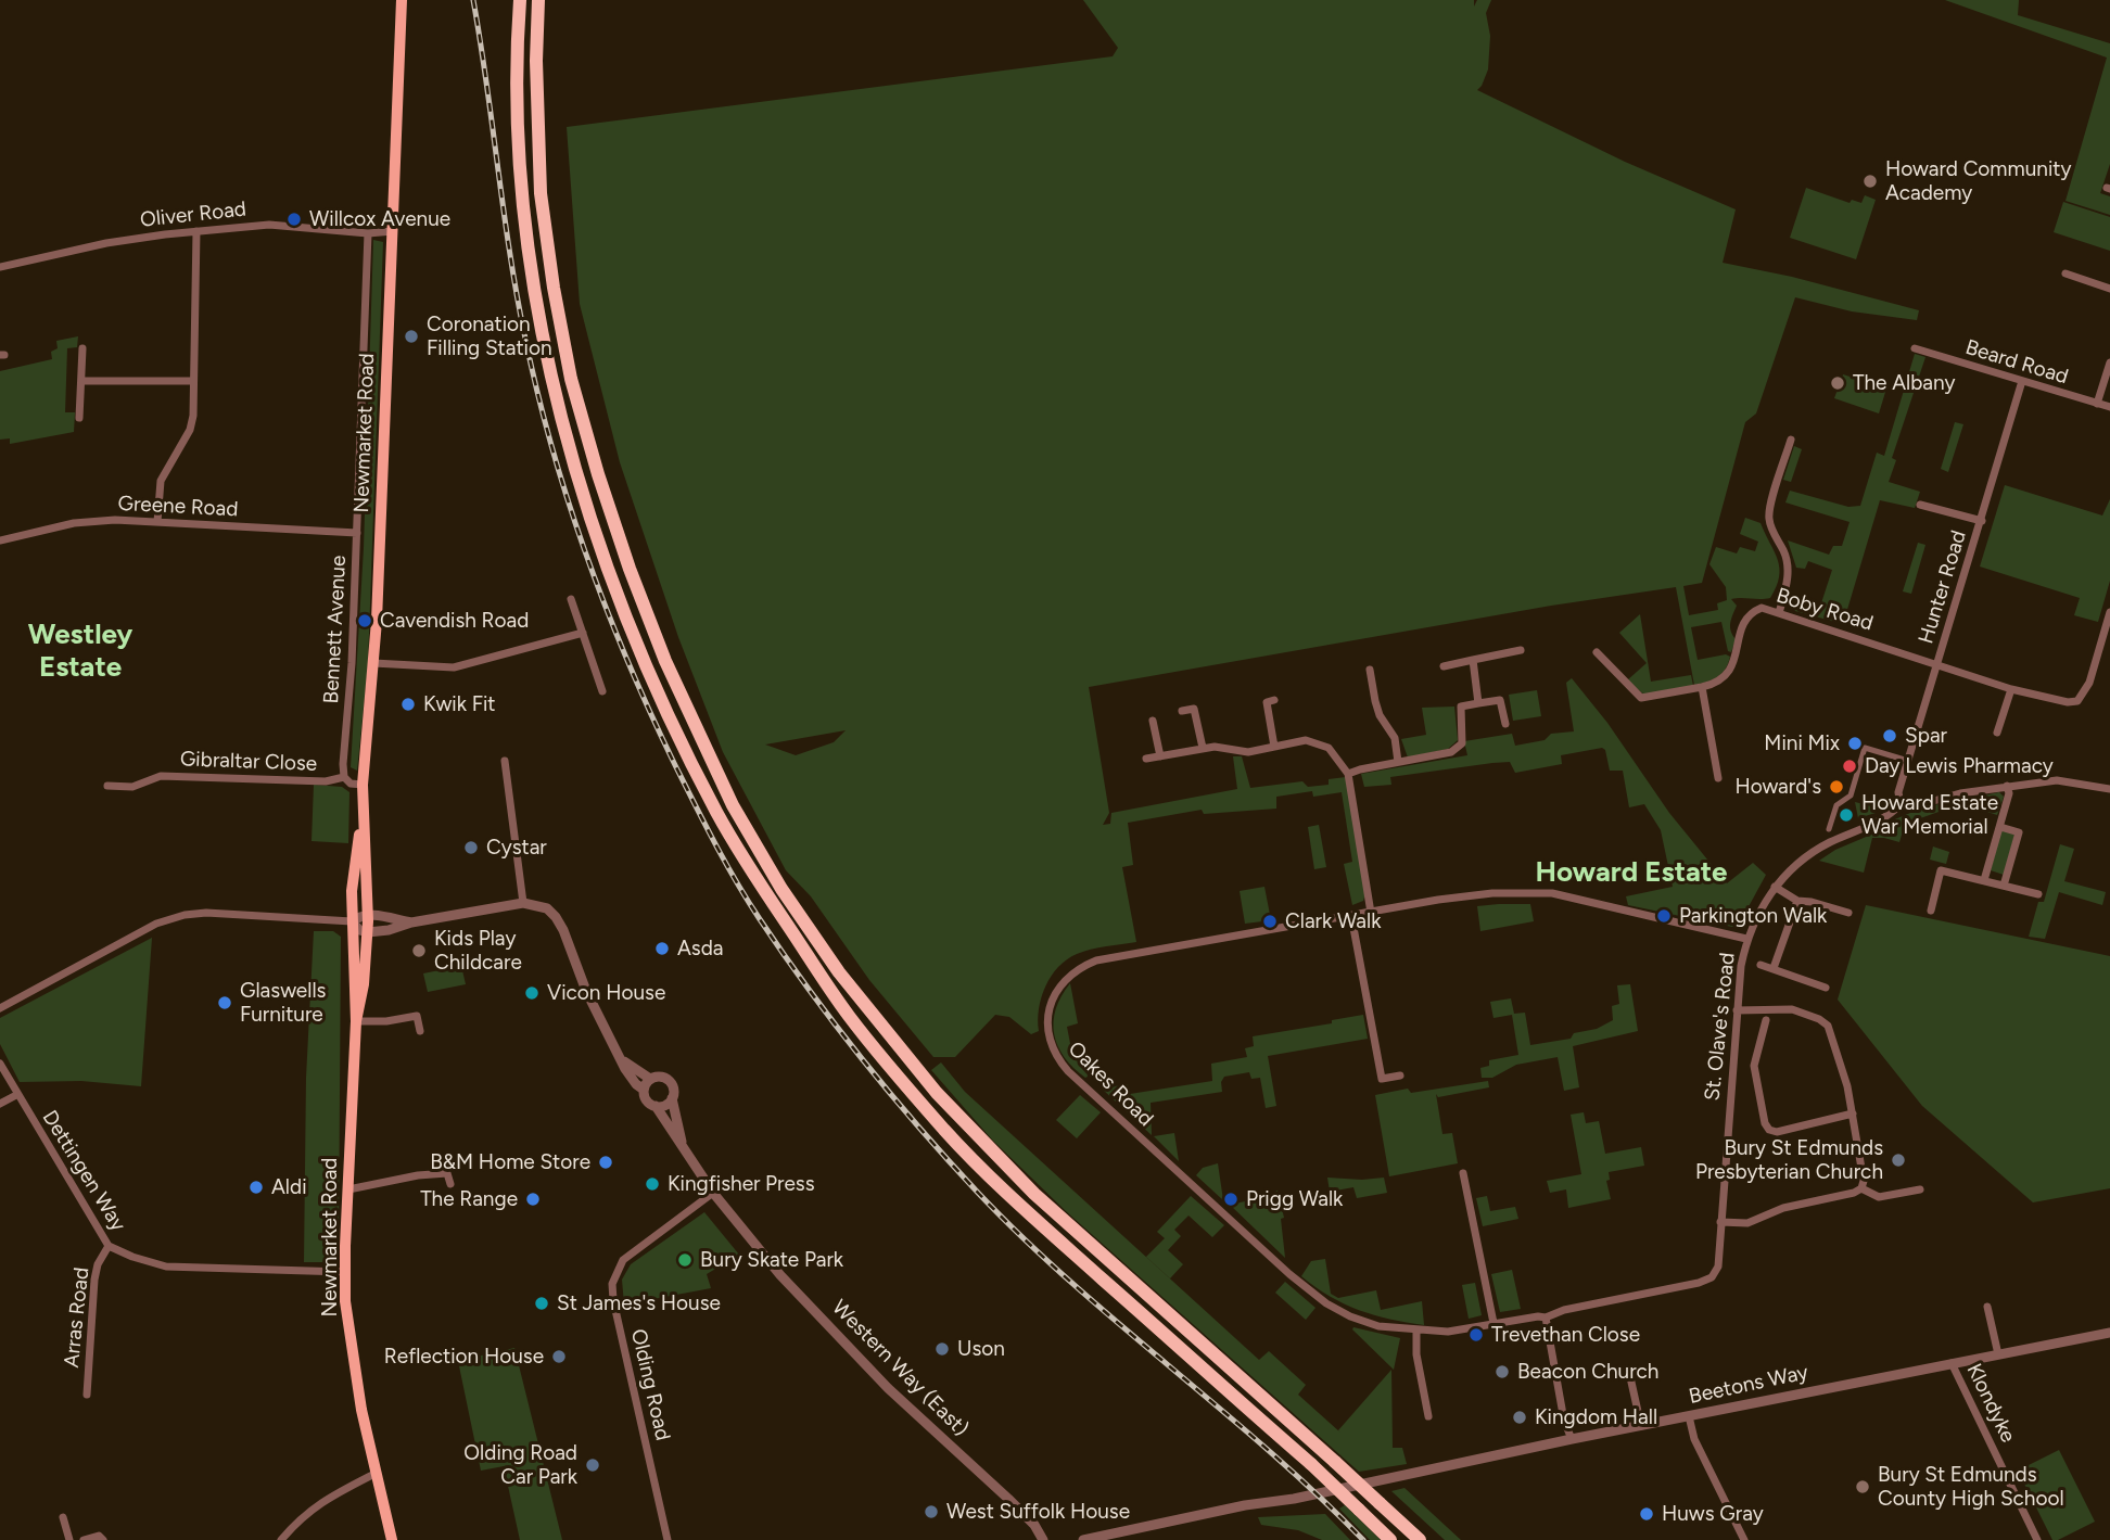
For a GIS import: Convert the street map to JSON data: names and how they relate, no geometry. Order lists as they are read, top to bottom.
{
  "streets": {
    "main road": ["Newmarket Road"],
    "street": [
      "Oliver Road",
      "Beard Road",
      "Greene Road",
      "Hunter Road",
      "Boby Road",
      "Bennett Avenue",
      "Gibraltar Close",
      "St. Olave's Road",
      "Oakes Road",
      "Dettingen Way",
      "Arras Road",
      "Western Way (East)",
      "Olding Road",
      "Beetons Way",
      "Klondyke"
    ]
  },
  "crossings": [
    ["Oliver Road", "Newmarket Road"],
    ["Oliver Road", "Bennett Avenue"],
    ["Beard Road", "Hunter Road"],
    ["Newmarket Road", "Dettingen Way"],
    ["Greene Road", "Bennett Avenue"],
    ["Hunter Road", "Boby Road"],
    ["Hunter Road", "St. Olave's Road"],
    ["Bennett Avenue", "Gibraltar Close"],
    ["St. Olave's Road", "Oakes Road"],
    ["Dettingen Way", "Arras Road"],
    ["Western Way (East)", "Olding Road"],
    ["Beetons Way", "Klondyke"]
  ],
  "districts": ["Westley Estate", "Howard Estate"],
  "places": [
    "Howard Community Academy",
    "Willcox Avenue",
    "Coronation Filling Station",
    "The Albany",
    "Cavendish Road",
    "Kwik Fit",
    "Spar",
    "Mini Mix",
    "Day Lewis Pharmacy",
    "Howard's",
    "Howard Estate War Memorial",
    "Cystar",
    "Parkington Walk",
    "Clark Walk",
    "Asda",
    "Kids Play Childcare",
    "Vicon House",
    "Glaswells Furniture",
    "Bury St Edmunds Presbyterian Church",
    "B&M Home Store",
    "Kingfisher Press",
    "Aldi",
    "The Range",
    "Prigg Walk",
    "Bury Skate Park",
    "St James's House",
    "Trevethan Close",
    "Uson",
    "Reflection House",
    "Beacon Church",
    "Kingdom Hall",
    "Olding Road Car Park",
    "Bury St Edmunds County High School",
    "West Suffolk House",
    "Huws Gray"
  ]
}
